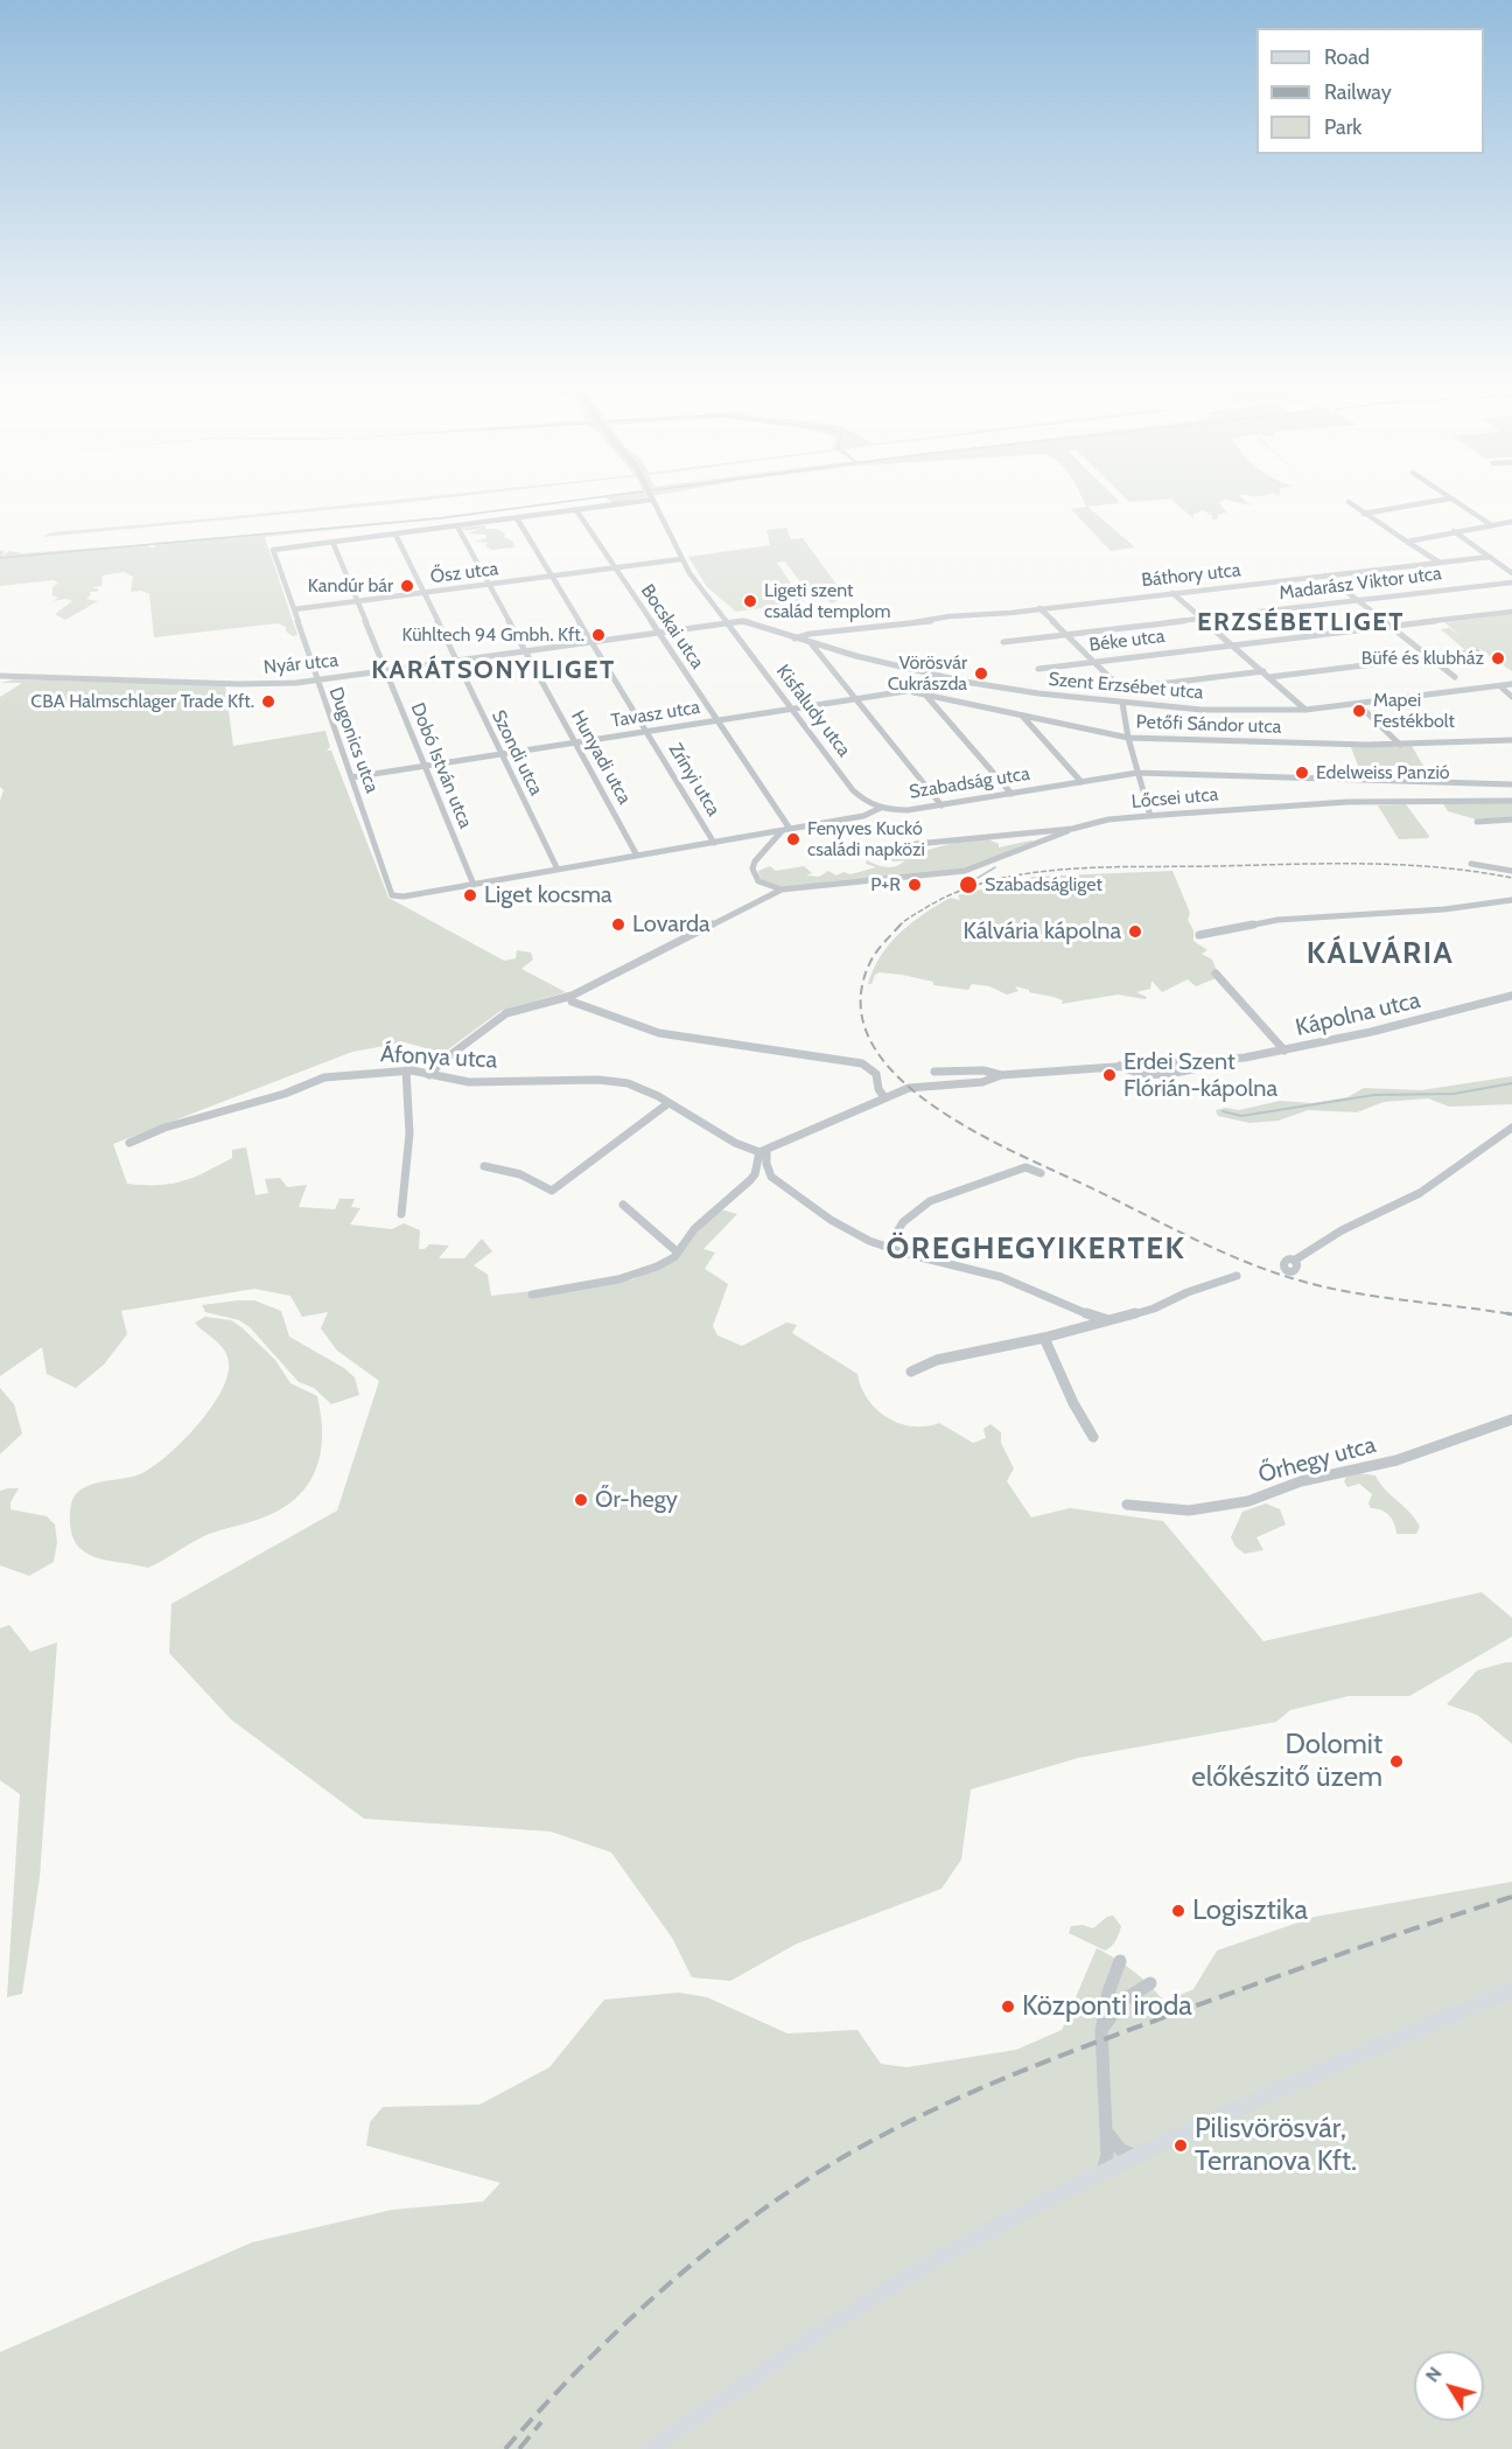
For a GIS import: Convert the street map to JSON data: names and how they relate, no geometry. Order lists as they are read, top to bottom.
{
  "streets": {
    "street": [
      "Ősz utca",
      "Báthory utca",
      "Madarász Viktor utca",
      "Bocskai utca",
      "Béke utca",
      "Nyár utca",
      "Szent Erzsébet utca",
      "Kisfaludy utca",
      "Tavasz utca",
      "Petőfi Sándor utca",
      "Dugonics utca",
      "Szondi utca",
      "Hunyadi utca",
      "Dobó István utca",
      "Zrínyi utca",
      "Szabadság utca",
      "Lőcsei utca",
      "Kápolna utca",
      "Áfonya utca",
      "Őrhegy utca"
    ]
  },
  "crossings": [
    ["Ősz utca", "Bocskai utca"],
    ["Ősz utca", "Dugonics utca"],
    ["Ősz utca", "Szondi utca"],
    ["Ősz utca", "Hunyadi utca"],
    ["Ősz utca", "Dobó István utca"],
    ["Ősz utca", "Zrínyi utca"],
    ["Báthory utca", "Szent Erzsébet utca"],
    ["Bocskai utca", "Nyár utca"],
    ["Bocskai utca", "Tavasz utca"],
    ["Bocskai utca", "Szabadság utca"],
    ["Nyár utca", "Szent Erzsébet utca"],
    ["Nyár utca", "Kisfaludy utca"],
    ["Nyár utca", "Dugonics utca"],
    ["Nyár utca", "Szondi utca"],
    ["Nyár utca", "Hunyadi utca"],
    ["Nyár utca", "Dobó István utca"],
    ["Nyár utca", "Zrínyi utca"],
    ["Szent Erzsébet utca", "Tavasz utca"],
    ["Kisfaludy utca", "Tavasz utca"],
    ["Kisfaludy utca", "Szabadság utca"],
    ["Tavasz utca", "Petőfi Sándor utca"],
    ["Tavasz utca", "Dugonics utca"],
    ["Tavasz utca", "Szondi utca"],
    ["Tavasz utca", "Hunyadi utca"],
    ["Tavasz utca", "Dobó István utca"],
    ["Tavasz utca", "Zrínyi utca"],
    ["Dugonics utca", "Dobó István utca"],
    ["Dugonics utca", "Szabadság utca"],
    ["Szondi utca", "Szabadság utca"],
    ["Hunyadi utca", "Szabadság utca"],
    ["Dobó István utca", "Szabadság utca"],
    ["Zrínyi utca", "Szabadság utca"]
  ],
  "districts": [
    "ERZSÉBETLIGET",
    "KARÁTSONYILIGET",
    "KÁLVÁRIA",
    "ÖREGHEGYIKERTEK"
  ],
  "places": [
    "Kandúr bár",
    "Ligeti szent család templom",
    "Kühltech 94 Gmbh. Kft.",
    "Büfé és klubház",
    "Vörösvár Cukrászda",
    "CBA Halmschlager Trade Kft.",
    "Mapei Festékbolt",
    "Edelweiss Panzió",
    "Fenyves Kuckó családi napközi",
    "P+R",
    "Szabadságliget",
    "Liget kocsma",
    "Lovarda",
    "Kálvária kápolna",
    "Erdei Szent Flórián-kápolna",
    "Őr-hegy",
    "Dolomit előkészitő üzem",
    "Logisztika",
    "Központi iroda",
    "Pilisvörösvár, Terranova Kft."
  ],
  "legend": ["Road", "Railway", "Park"],
  "north": "top left"
}
